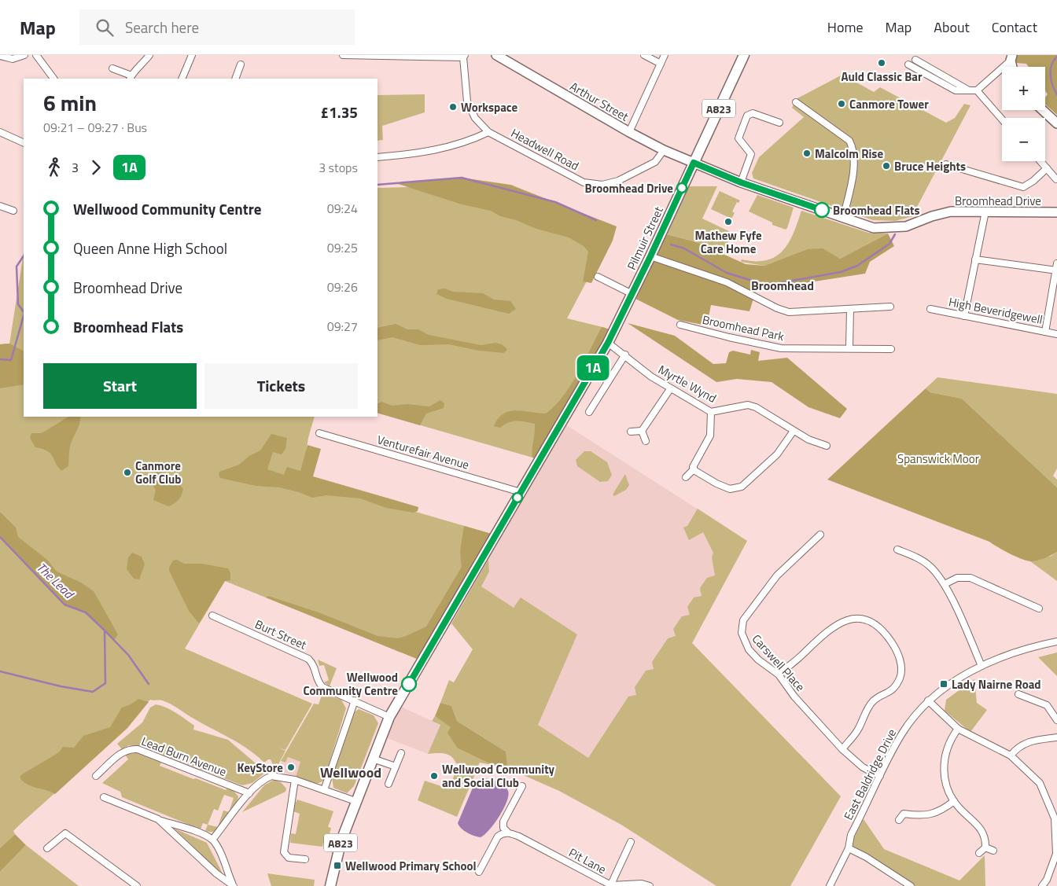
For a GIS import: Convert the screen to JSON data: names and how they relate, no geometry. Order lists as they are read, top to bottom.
{
  "streets": {
    "main road": [
      "Arthur Street",
      "A823",
      "Broomhead Drive",
      "Pilmuir Street"
    ],
    "street": [
      "Headwell Road",
      "High Beveridgewell",
      "Broomhead Park",
      "Myrtle Wynd",
      "Venturefair Avenue",
      "Burt Street",
      "Carswell Place",
      "Lead Burn Avenue",
      "East Baldridge Drive",
      "Pit Lane"
    ]
  },
  "crossings": [
    ["Arthur Street", "Headwell Road"],
    ["Arthur Street", "Broomhead Drive"],
    ["Arthur Street", "Pilmuir Street"],
    ["A823", "Pilmuir Street"],
    ["A823", "Venturefair Avenue"],
    ["A823", "Burt Street"],
    ["Broomhead Drive", "Pilmuir Street"],
    ["Pilmuir Street", "Myrtle Wynd"],
    ["Pilmuir Street", "Venturefair Avenue"],
    ["Carswell Place", "East Baldridge Drive"]
  ],
  "districts": ["Broomhead", "Wellwood"],
  "water": ["The Lead"],
  "parks": ["Spanswick Moor"],
  "places": {
    "other": [
      "Auld Classic Bar",
      "Canmore Tower",
      "Workspace",
      "Malcolm Rise",
      "Bruce Heights",
      "Broomhead Drive",
      "Broomhead Flats",
      "Mathew Fyfe Care Home",
      "Canmore Golf Club",
      "Wellwood Community Centre",
      "KeyStore",
      "Wellwood Community and Social Club"
    ],
    "transit": ["Lady Nairne Road", "Wellwood Primary School"]
  },
  "lines": ["bus line 1A"],
  "page": {
    "header": "Map",
    "search": "Search here",
    "nav": [
      "Home",
      "Map",
      "About",
      "Contact"
    ],
    "on_map": "1A",
    "map_buttons": ["+", "−"],
    "heading": ["6 min", "09:21 – 09:27 · Bus", "£1.35"],
    "legs": ["3", "1A", "3 stops"],
    "list": [
      {
        "name": "Wellwood Community Centre",
        "value": "09:24"
      },
      {
        "name": "Queen Anne High School",
        "value": "09:25"
      },
      {
        "name": "Broomhead Drive",
        "value": "09:26"
      },
      {
        "name": "Broomhead Flats",
        "value": "09:27"
      }
    ],
    "buttons": ["Start", "Tickets"]
  }
}
